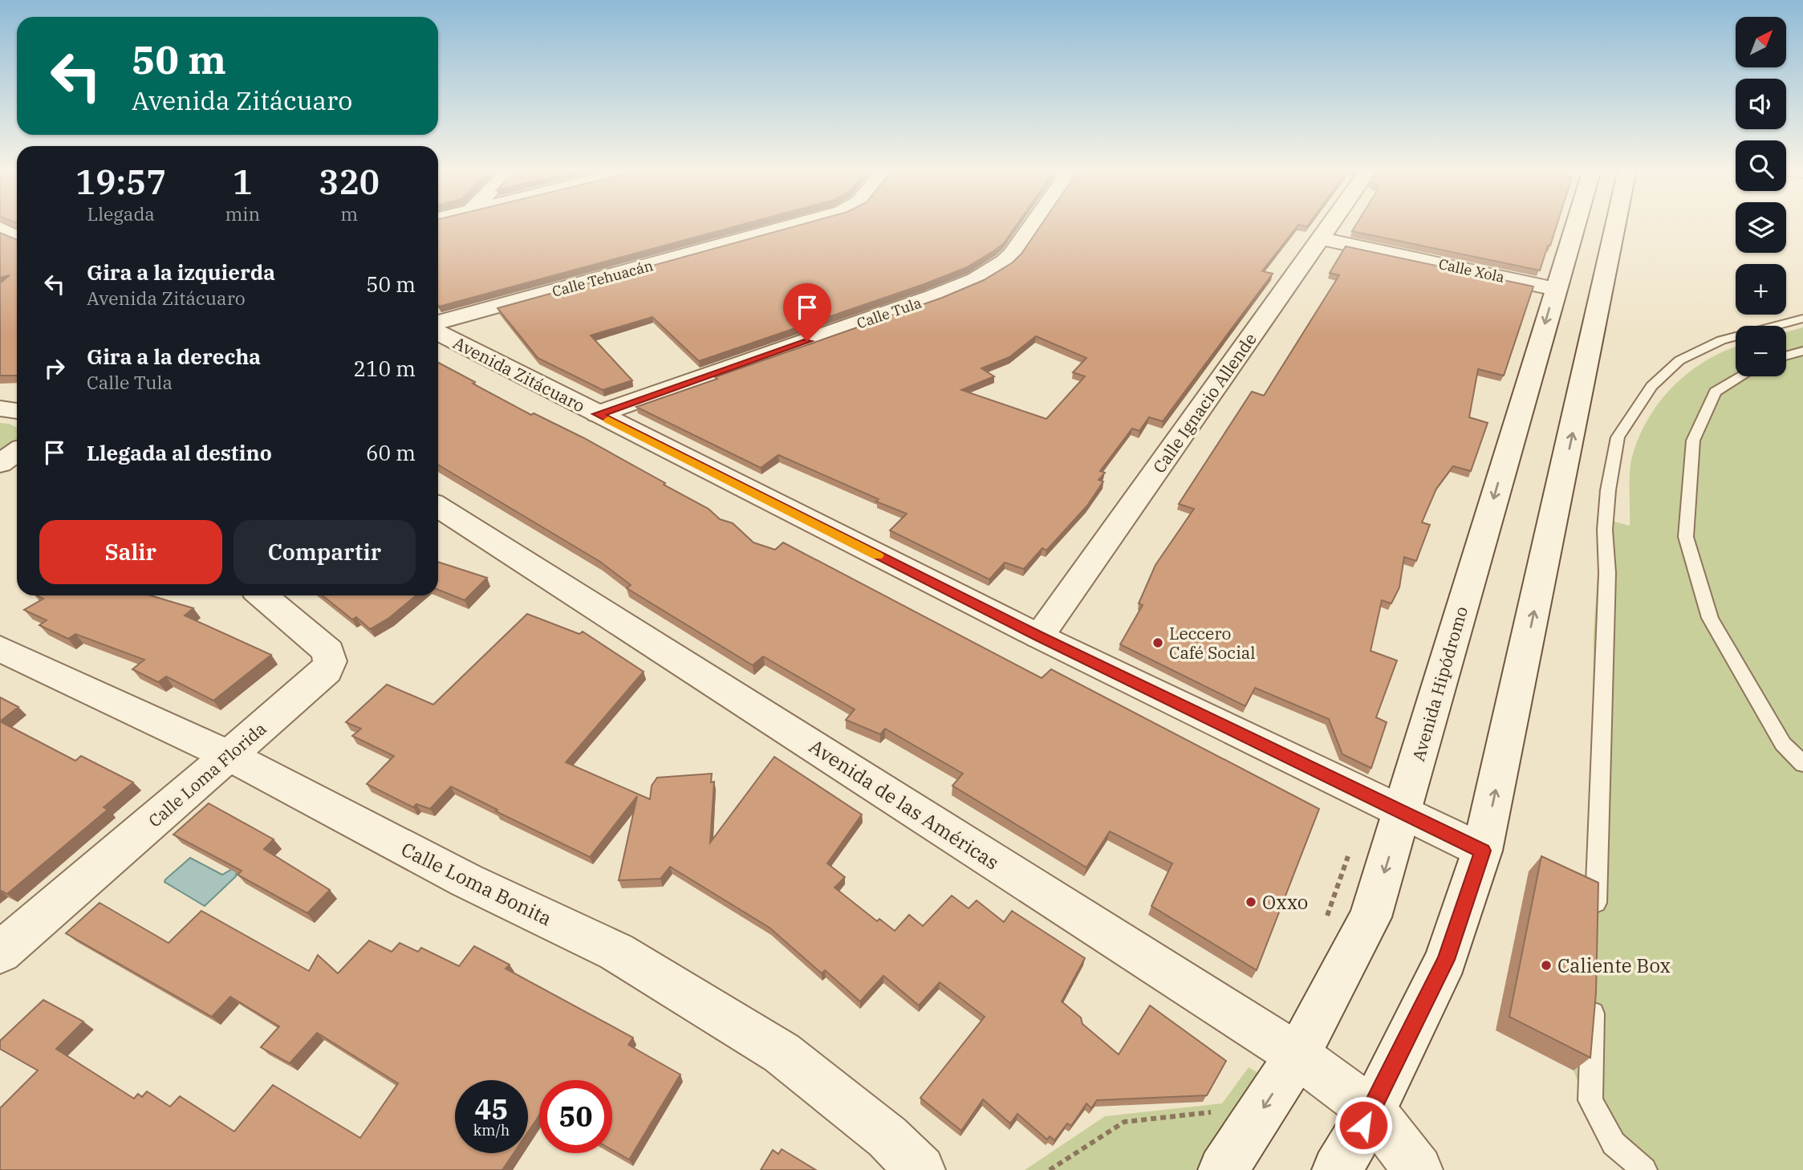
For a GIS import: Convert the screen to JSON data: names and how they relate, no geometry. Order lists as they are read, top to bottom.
{
  "streets": {
    "street": [
      "Calle Xola",
      "Calle Tehuacán",
      "Calle Tula",
      "Avenida Zitácuaro",
      "Calle Ignacio Allende",
      "Avenida Hipódromo",
      "Calle Loma Florida",
      "Avenida de las Américas",
      "Calle Loma Bonita"
    ]
  },
  "crossings": [
    ["Calle Xola", "Calle Ignacio Allende"],
    ["Calle Xola", "Avenida Hipódromo"],
    ["Calle Tula", "Avenida Zitácuaro"],
    ["Avenida Zitácuaro", "Calle Ignacio Allende"],
    ["Avenida Zitácuaro", "Avenida Hipódromo"],
    ["Avenida Hipódromo", "Avenida de las Américas"],
    ["Calle Loma Florida", "Calle Loma Bonita"]
  ],
  "places": ["Leccero Café Social", "Oxxo", "Caliente Box"],
  "north": "top right",
  "page": {
    "map_buttons": ["+", "−"],
    "turn": ["50 m", "Avenida Zitácuaro"],
    "eta": [
      "19:57",
      "Llegada",
      "1",
      "min",
      "320",
      "m"
    ],
    "list": [
      {
        "name": "Gira a la izquierda",
        "note": "Avenida Zitácuaro",
        "value": "50 m"
      },
      {
        "name": "Gira a la derecha",
        "note": "Calle Tula",
        "value": "210 m"
      },
      {
        "name": "Llegada al destino",
        "value": "60 m"
      }
    ],
    "buttons": ["Salir", "Compartir"],
    "speed": "45 km/h",
    "limit": "50"
  }
}
